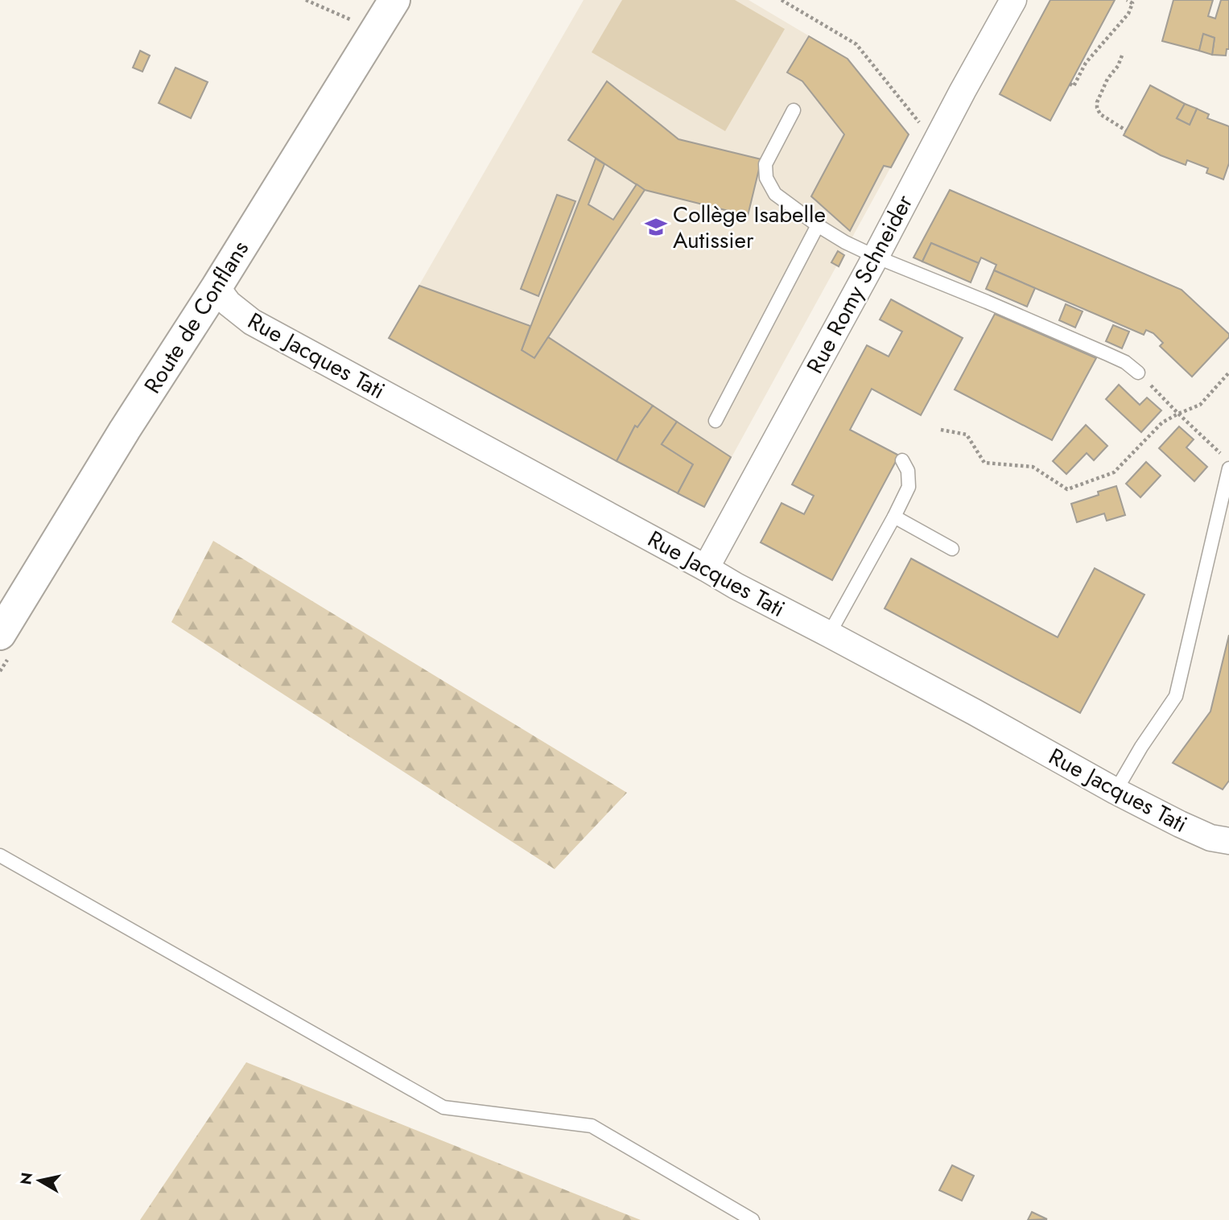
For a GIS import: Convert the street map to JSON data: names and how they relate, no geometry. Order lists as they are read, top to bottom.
{
  "streets": {
    "main road": ["Route de Conflans"],
    "street": ["Rue Romy Schneider", "Rue Jacques Tati"]
  },
  "crossings": [
    ["Rue Romy Schneider", "Rue Jacques Tati"],
    ["Route de Conflans", "Rue Jacques Tati"]
  ],
  "places": {
    "school or university": ["Collège Isabelle Autissier"]
  },
  "north": "left"
}
